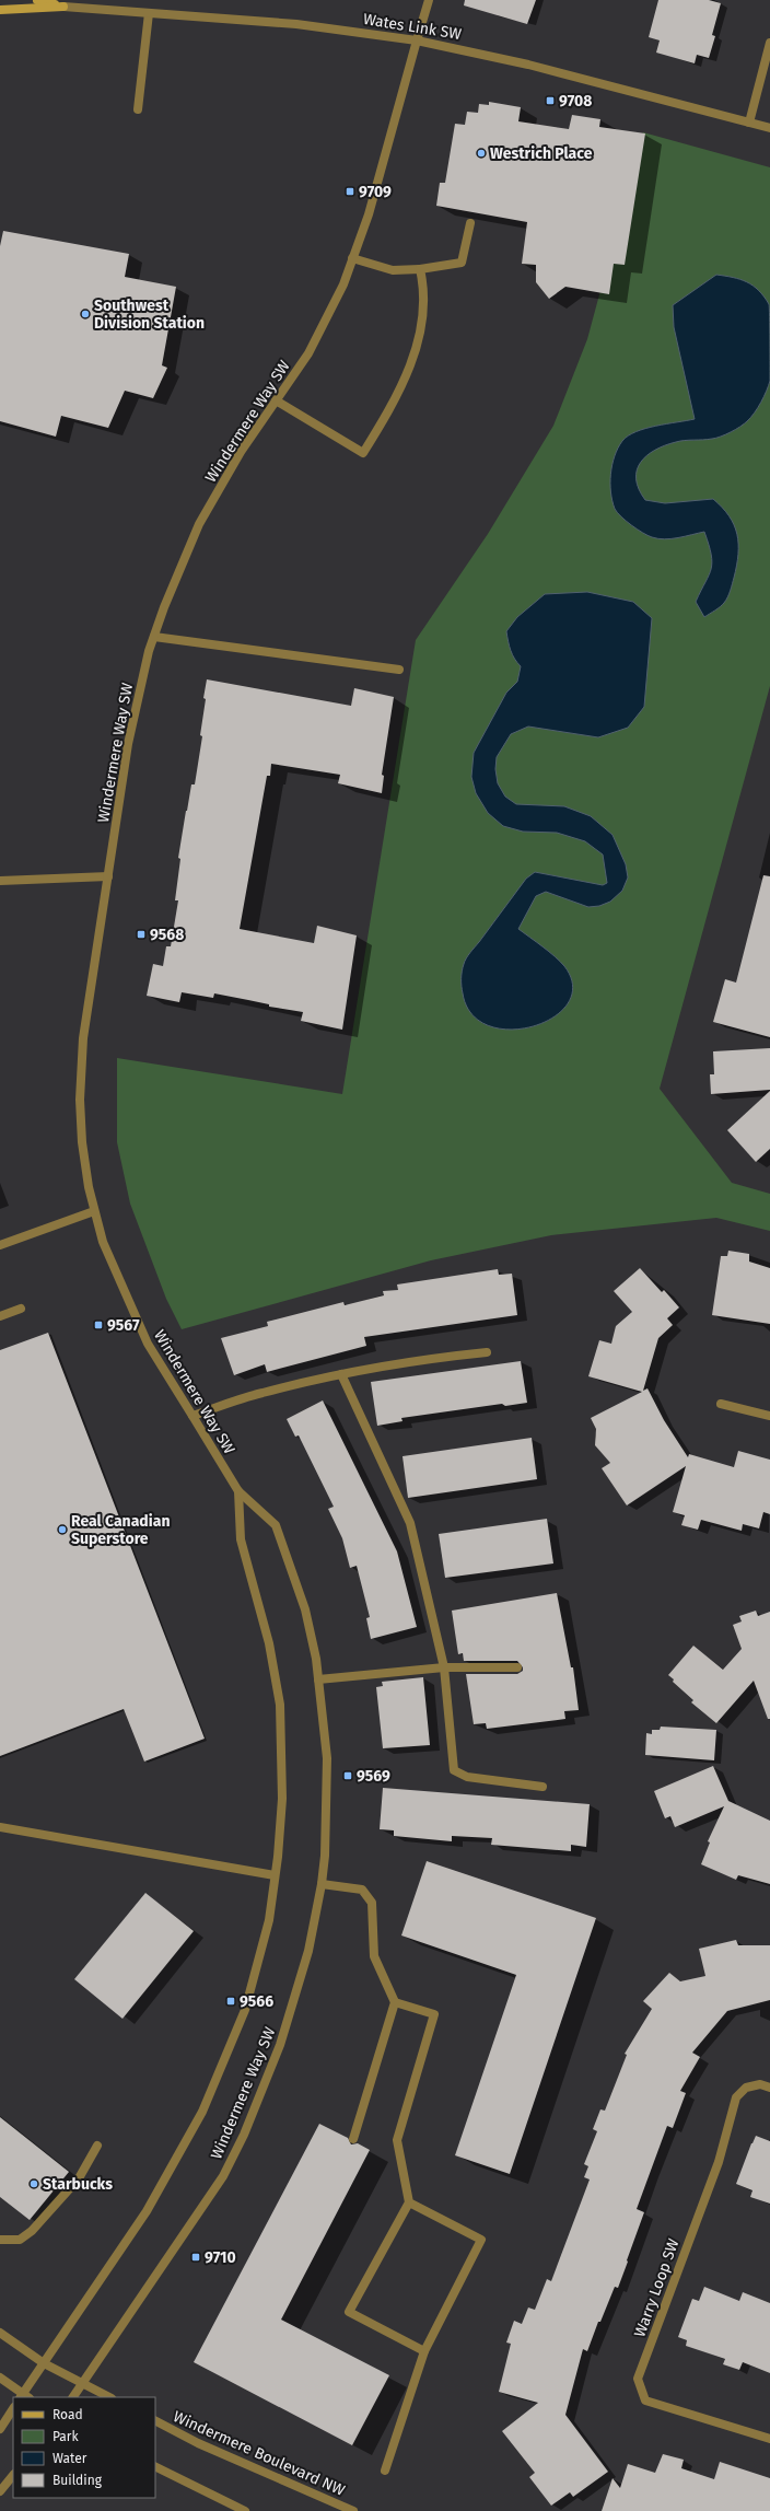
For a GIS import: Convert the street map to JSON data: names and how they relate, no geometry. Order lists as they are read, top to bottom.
{
  "streets": {
    "street": [
      "Wates Link SW",
      "Windermere Way SW",
      "Warry Loop SW",
      "Windermere Boulevard NW"
    ]
  },
  "crossings": [
    ["Wates Link SW", "Windermere Way SW"]
  ],
  "places": {
    "transit": [
      "9708",
      "9709",
      "9568",
      "9567",
      "9569",
      "9566",
      "9710"
    ],
    "other": [
      "Westrich Place",
      "Southwest Division Station",
      "Real Canadian Superstore",
      "Starbucks"
    ]
  },
  "legend": [
    "Road",
    "Park",
    "Water",
    "Building"
  ]
}
